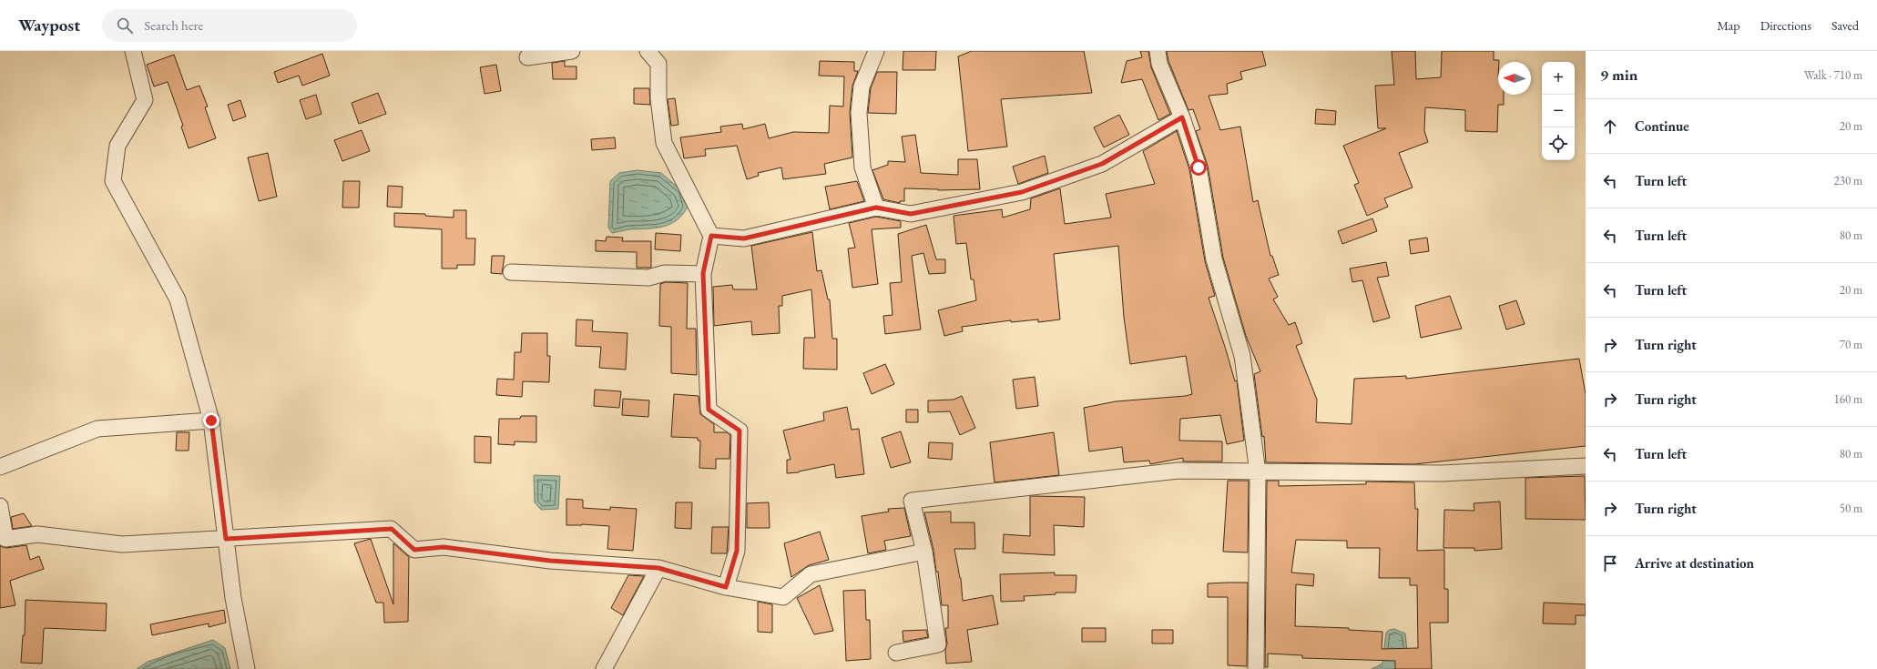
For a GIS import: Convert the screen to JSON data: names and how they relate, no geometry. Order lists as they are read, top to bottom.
{
  "north": "left",
  "page": {
    "header": "Waypost",
    "search": "Search here",
    "nav": ["Map", "Directions", "Saved"],
    "heading": ["9 min", "Walk · 710 m"],
    "map_buttons": ["+", "−"],
    "list": [
      ["Continue", "20 m"],
      ["Turn left", "230 m"],
      ["Turn left", "80 m"],
      ["Turn left", "20 m"],
      ["Turn right", "70 m"],
      ["Turn right", "160 m"],
      ["Turn left", "80 m"],
      ["Turn right", "50 m"],
      "Arrive at destination"
    ]
  }
}
